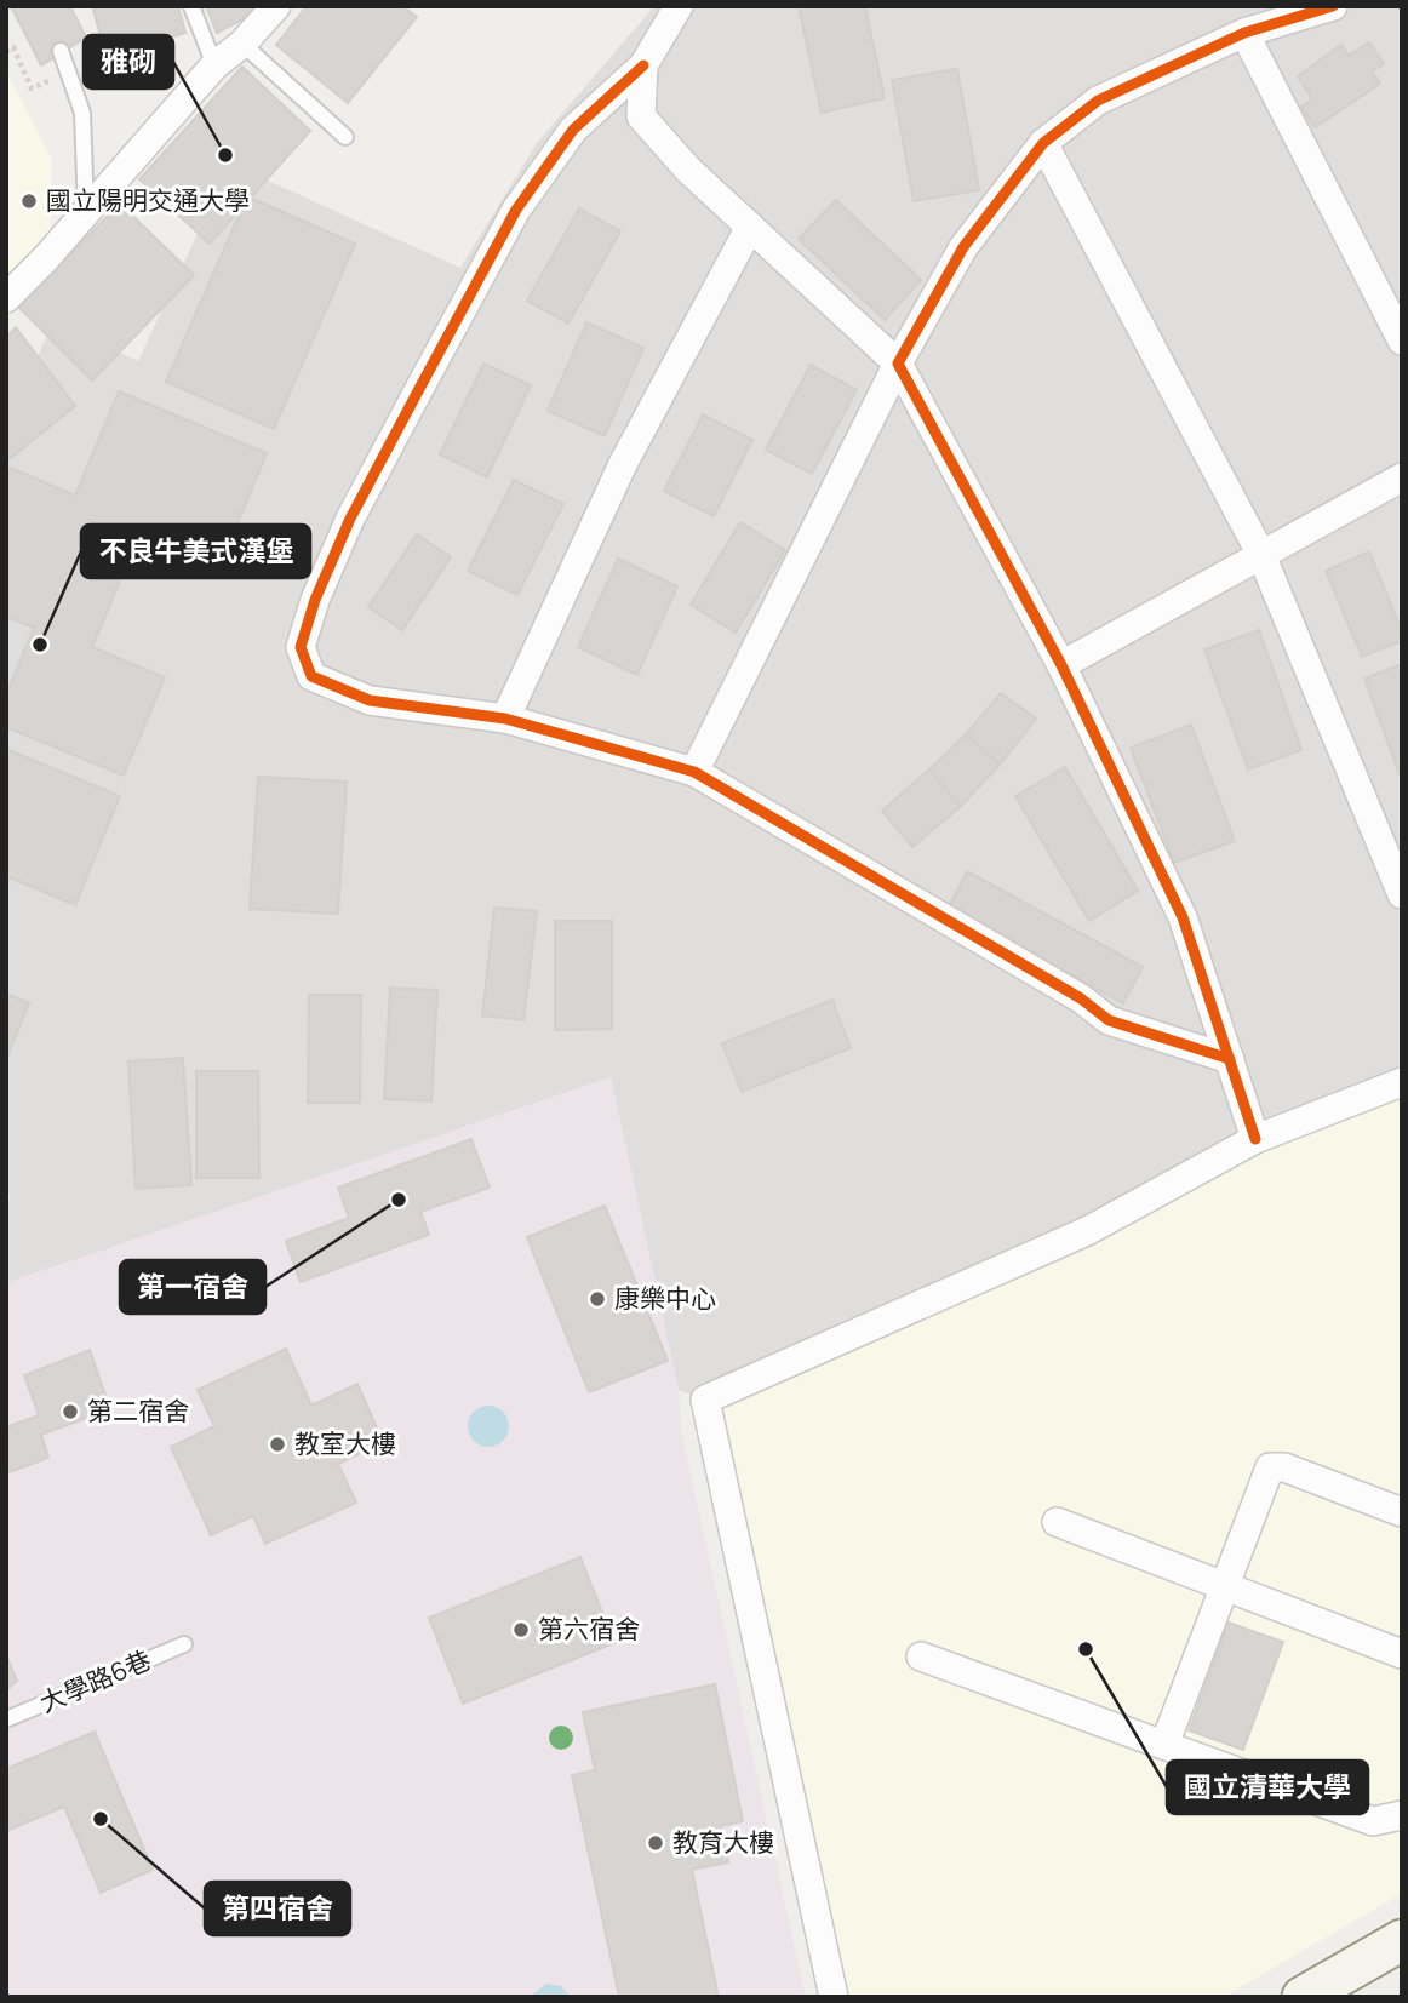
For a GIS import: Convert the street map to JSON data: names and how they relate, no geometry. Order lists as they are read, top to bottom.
{
  "streets": {
    "lane": ["大學路6巷"]
  },
  "places": [
    "雅砌",
    "國立陽明交通大學",
    "不良牛美式漢堡",
    "第一宿舍",
    "康樂中心",
    "第二宿舍",
    "教室大樓",
    "第六宿舍",
    "國立清華大學",
    "第四宿舍",
    "教育大樓"
  ]
}
